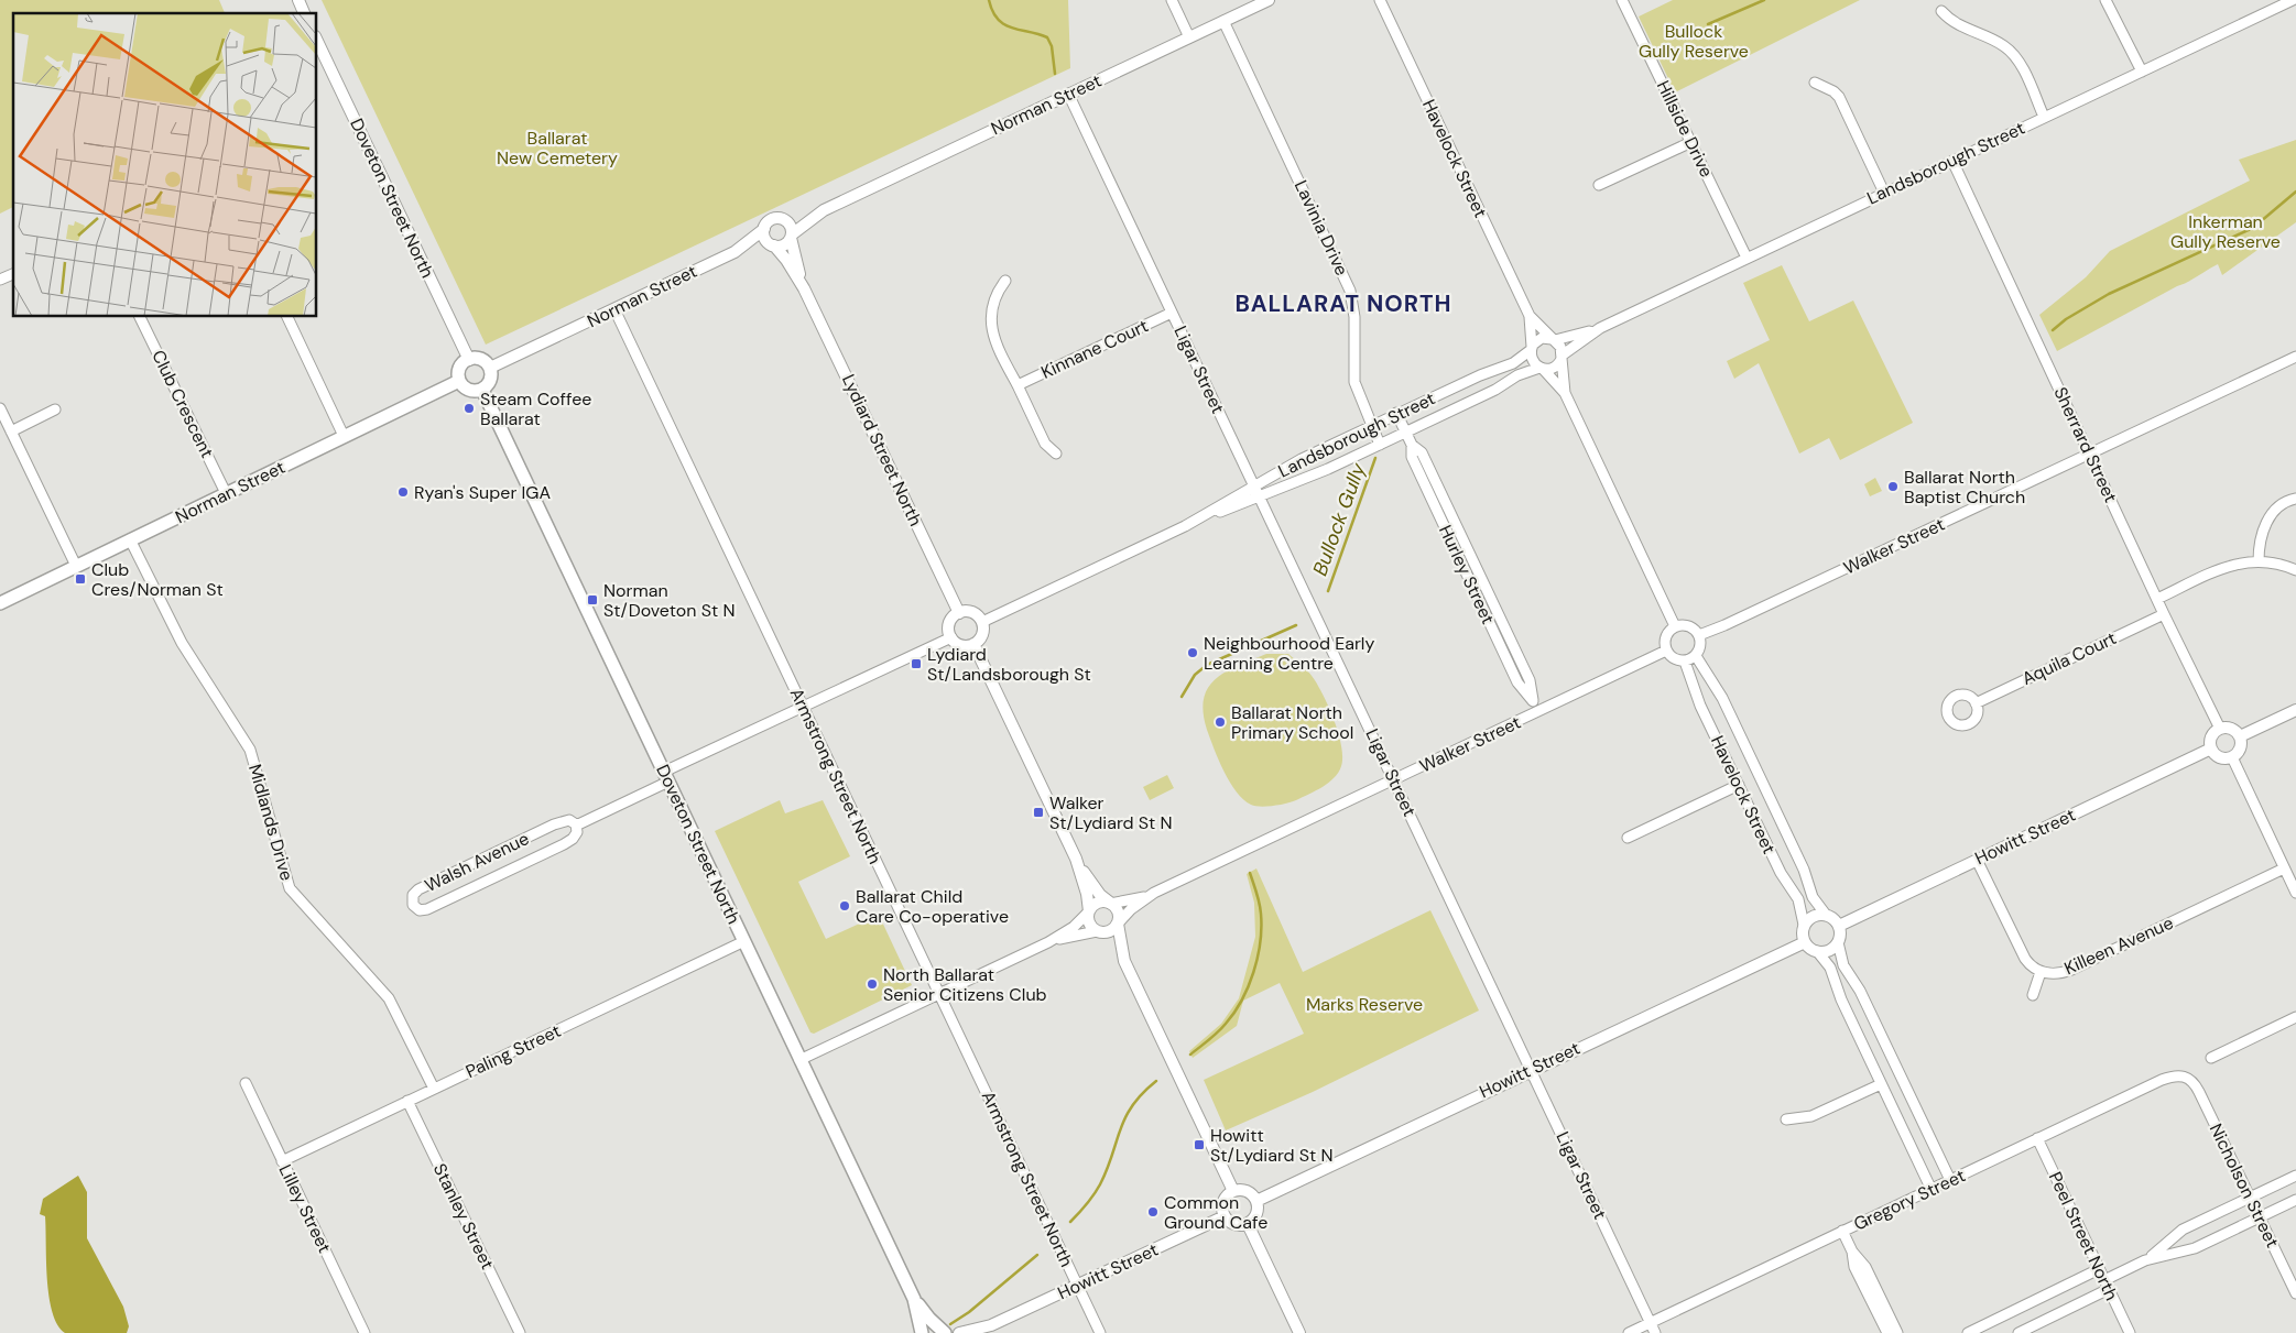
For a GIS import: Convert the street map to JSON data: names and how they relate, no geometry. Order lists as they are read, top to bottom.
{
  "streets": {
    "main road": ["Norman Street", "Doveton Street North"],
    "street": [
      "Hillside Drive",
      "Havelock Street",
      "Landsborough Street",
      "Lavinia Drive",
      "Kinnane Court",
      "Ligar Street",
      "Club Crescent",
      "Sherrard Street",
      "Lydiard Street North",
      "Walker Street",
      "Hurley Street",
      "Aquila Court",
      "Armstrong Street North",
      "Midlands Drive",
      "Howitt Street",
      "Walsh Avenue",
      "Killeen Avenue",
      "Paling Street",
      "Nicholson Street",
      "Gregory Street",
      "Lilley Street",
      "Stanley Street",
      "Peel Street North"
    ]
  },
  "crossings": [
    ["Norman Street", "Doveton Street North"],
    ["Norman Street", "Lavinia Drive"],
    ["Norman Street", "Ligar Street"],
    ["Norman Street", "Club Crescent"],
    ["Norman Street", "Lydiard Street North"],
    ["Norman Street", "Armstrong Street North"],
    ["Norman Street", "Midlands Drive"],
    ["Hillside Drive", "Landsborough Street"],
    ["Havelock Street", "Landsborough Street"],
    ["Havelock Street", "Walker Street"],
    ["Havelock Street", "Howitt Street"],
    ["Landsborough Street", "Lavinia Drive"],
    ["Landsborough Street", "Ligar Street"],
    ["Landsborough Street", "Sherrard Street"],
    ["Landsborough Street", "Lydiard Street North"],
    ["Landsborough Street", "Hurley Street"],
    ["Doveton Street North", "Walsh Avenue"],
    ["Doveton Street North", "Paling Street"],
    ["Kinnane Court", "Ligar Street"],
    ["Ligar Street", "Walker Street"],
    ["Ligar Street", "Howitt Street"],
    ["Ligar Street", "Gregory Street"],
    ["Sherrard Street", "Walker Street"],
    ["Sherrard Street", "Aquila Court"],
    ["Sherrard Street", "Howitt Street"],
    ["Walker Street", "Hurley Street"],
    ["Armstrong Street North", "Howitt Street"],
    ["Midlands Drive", "Paling Street"],
    ["Howitt Street", "Killeen Avenue"],
    ["Paling Street", "Lilley Street"],
    ["Paling Street", "Stanley Street"],
    ["Nicholson Street", "Gregory Street"],
    ["Gregory Street", "Peel Street North"]
  ],
  "districts": ["BALLARAT NORTH"],
  "water": ["Bullock Gully"],
  "parks": [
    "Bullock Gully Reserve",
    "Ballarat New Cemetery",
    "Inkerman Gully Reserve",
    "Marks Reserve"
  ],
  "places": {
    "other": [
      "Steam Coffee Ballarat",
      "Ballarat North Baptist Church",
      "Ryan's Super IGA",
      "Neighbourhood Early Learning Centre",
      "Ballarat North Primary School",
      "Ballarat Child Care Co-operative",
      "North Ballarat Senior Citizens Club",
      "Common Ground Cafe"
    ],
    "transit": [
      "Club Cres/Norman St",
      "Norman St/Doveton St N",
      "Lydiard St/Landsborough St",
      "Walker St/Lydiard St N",
      "Howitt St/Lydiard St N"
    ]
  }
}
